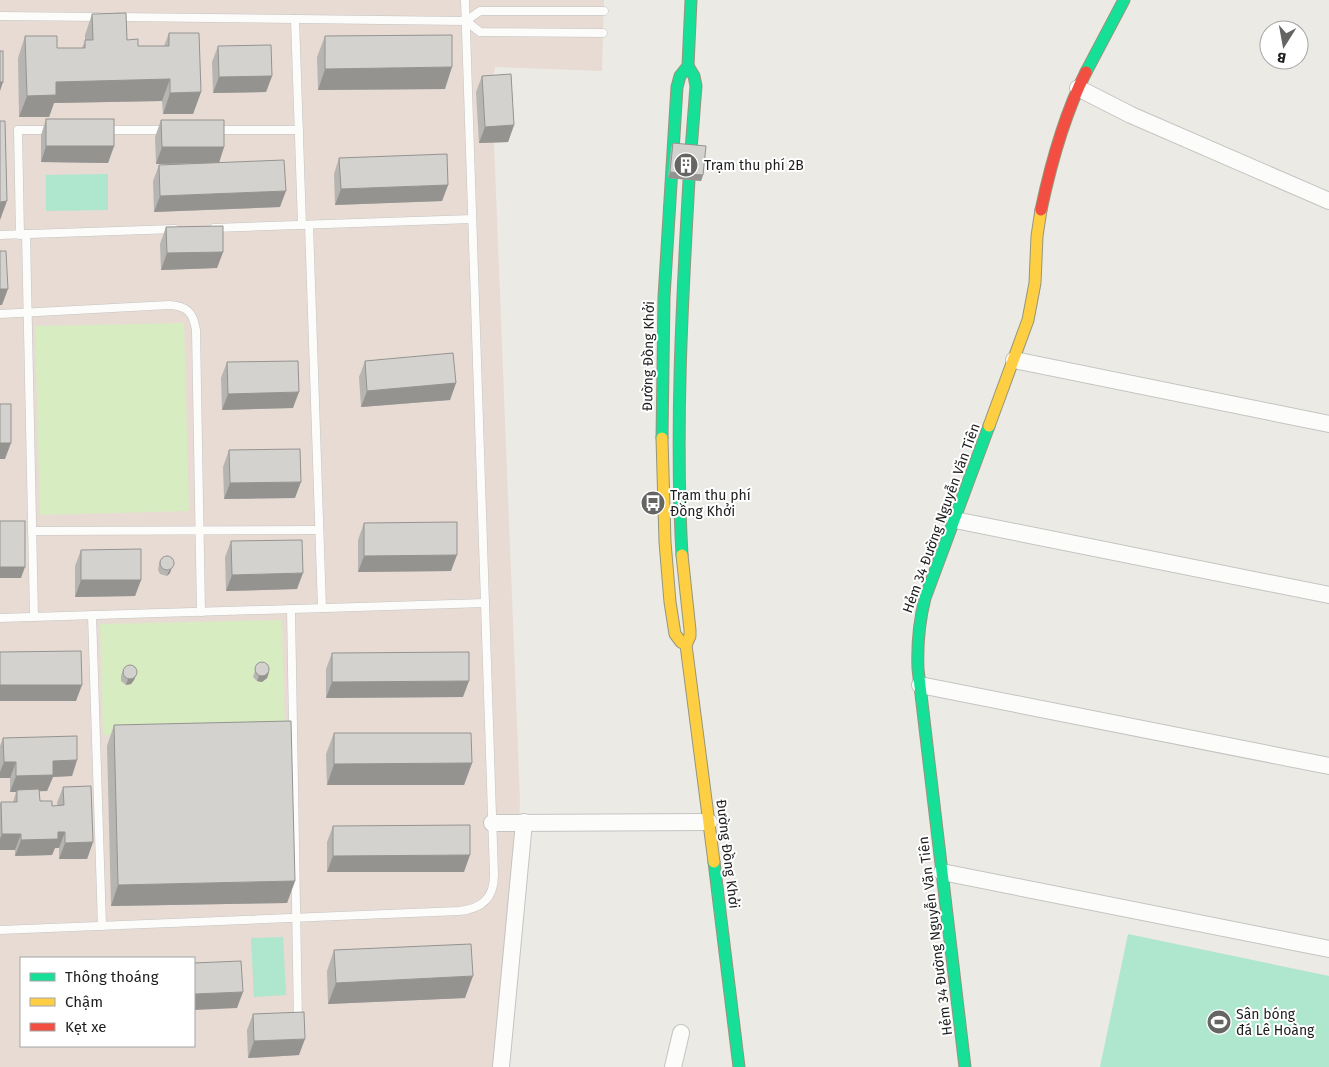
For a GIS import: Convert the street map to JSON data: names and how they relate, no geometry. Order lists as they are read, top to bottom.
{
  "streets": {
    "main road": ["Đường Đồng Khởi", "Hẻm 34 Đường Nguyễn Văn Tiên"]
  },
  "places": {
    "building": ["Trạm thu phí 2B"],
    "bus stop": ["Trạm thu phí Đồng Khởi"],
    "sports": ["Sân bóng đá Lê Hoàng"]
  },
  "legend": ["Thông thoáng", "Chậm", "Kẹt xe"],
  "north": "bottom"
}
